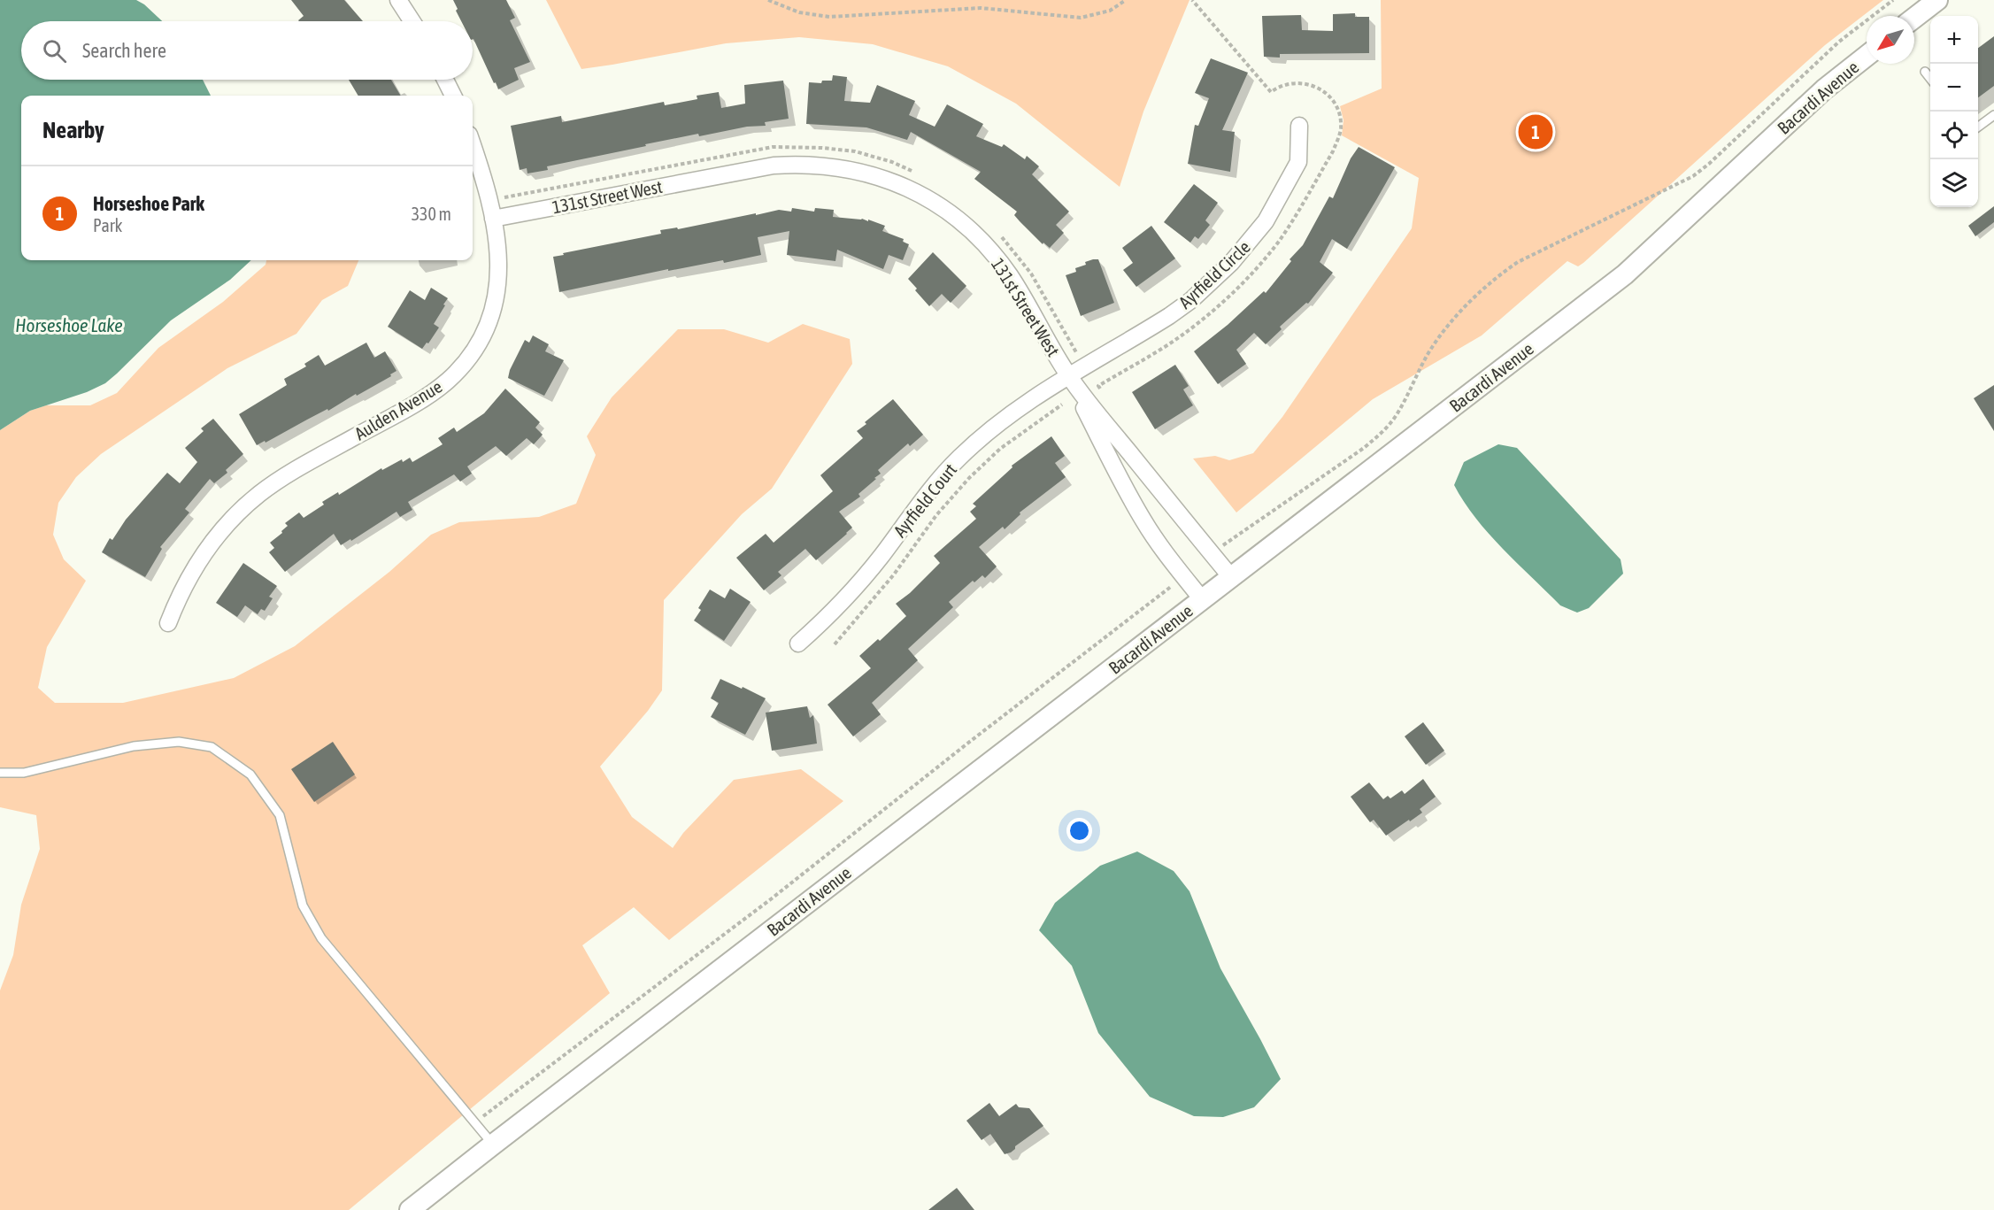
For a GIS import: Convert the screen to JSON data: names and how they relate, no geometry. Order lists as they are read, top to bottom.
{
  "streets": {
    "street": [
      "Bacardi Avenue",
      "131st Street West",
      "Ayrfield Circle",
      "Aulden Avenue",
      "Ayrfield Court"
    ]
  },
  "crossings": [
    ["Bacardi Avenue", "131st Street West"],
    ["131st Street West", "Ayrfield Circle"],
    ["131st Street West", "Aulden Avenue"],
    ["131st Street West", "Ayrfield Court"],
    ["Ayrfield Circle", "Ayrfield Court"]
  ],
  "water": ["Horseshoe Lake"],
  "north": "bottom left",
  "page": {
    "map_buttons": ["+", "−"],
    "search": "Search here",
    "heading": "Nearby",
    "pins": "1",
    "list": [
      {
        "mark": "1",
        "name": "Horseshoe Park",
        "note": "Park",
        "value": "330 m"
      }
    ]
  }
}
